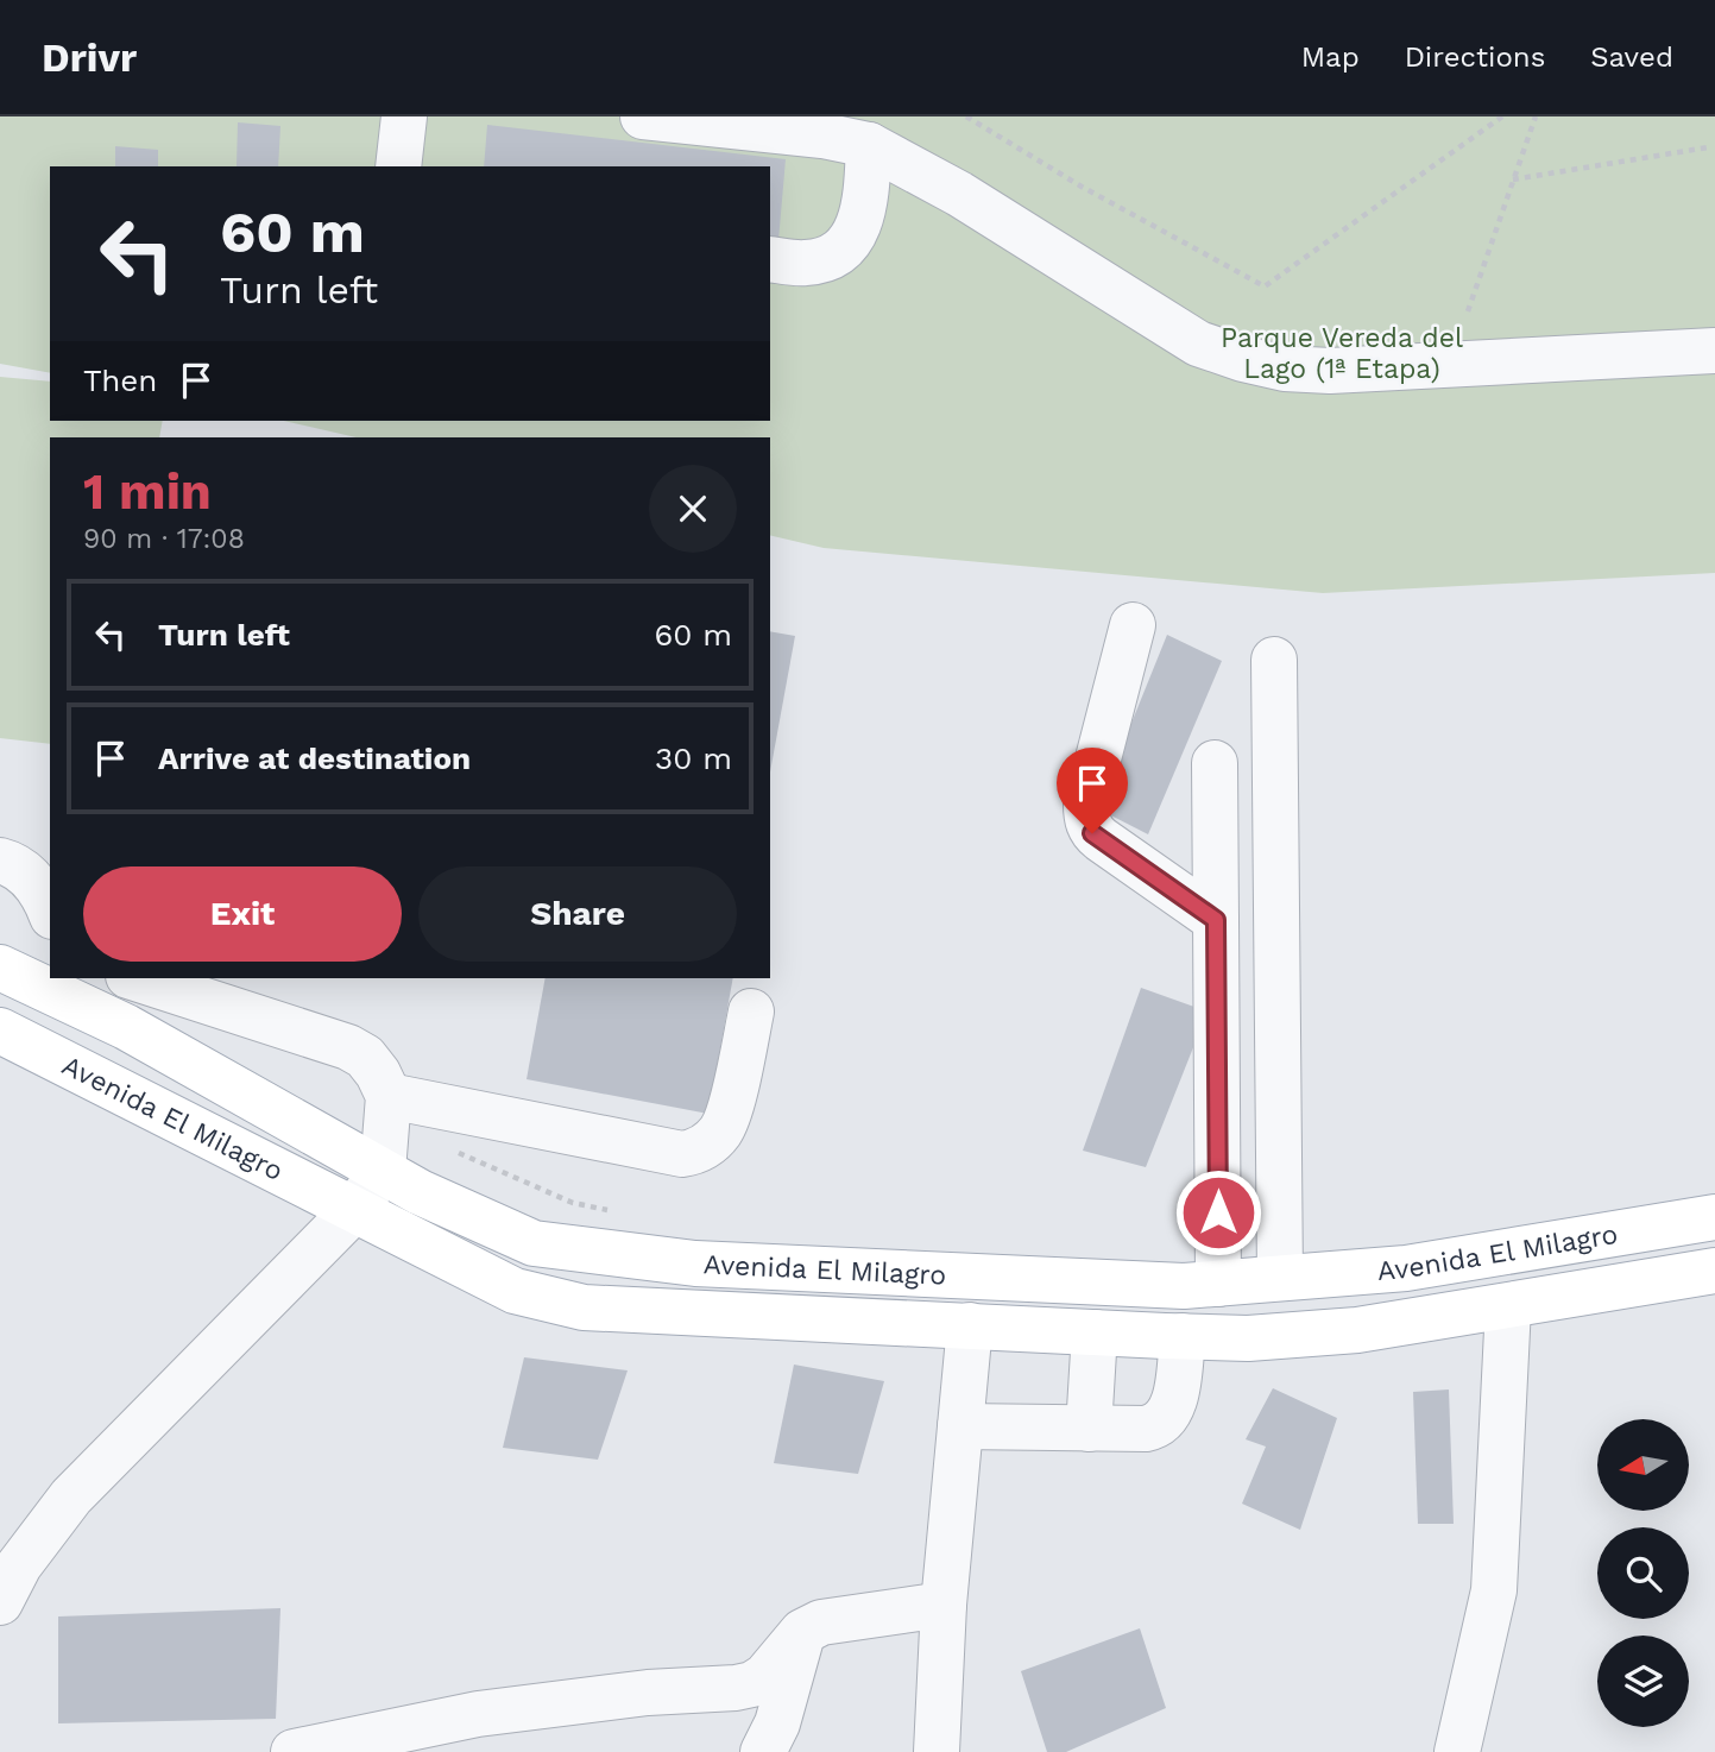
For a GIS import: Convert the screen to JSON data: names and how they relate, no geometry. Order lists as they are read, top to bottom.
{
  "streets": {
    "main road": ["Avenida El Milagro"]
  },
  "parks": ["Parque Vereda del Lago (1ª Etapa)"],
  "north": "left",
  "page": {
    "header": "Drivr",
    "nav": ["Map", "Directions", "Saved"],
    "turn": ["60 m", "Turn left"],
    "then": "Then",
    "heading": ["1 min", "90 m · 17:08"],
    "list": [
      {
        "name": "Turn left",
        "value": "60 m"
      },
      {
        "name": "Arrive at destination",
        "value": "30 m"
      }
    ],
    "buttons": ["Exit", "Share"]
  }
}
